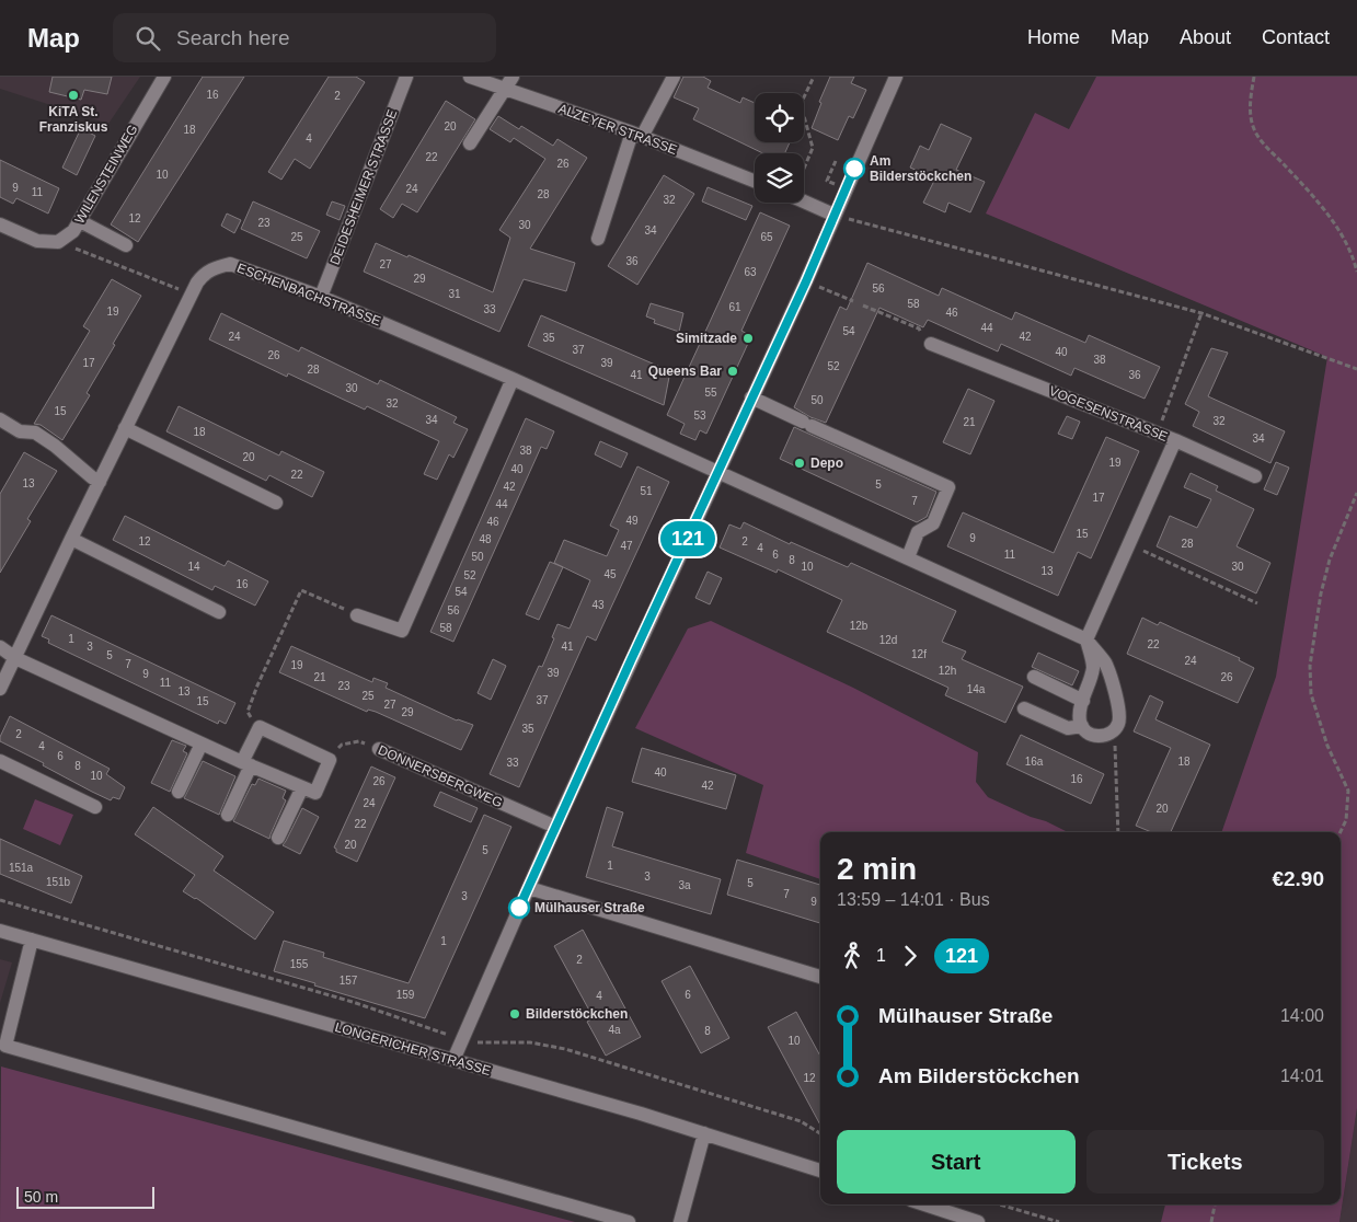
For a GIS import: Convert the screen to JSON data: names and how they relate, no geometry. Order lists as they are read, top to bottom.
{
  "streets": {
    "street": [
      "ALZEYER STRASSE",
      "WILENSTEINWEG",
      "DEIDESHEIMER STRASSE",
      "ESCHENBACHSTRASSE",
      "VOGESENSTRASSE",
      "DONNERSBERGWEG",
      "LONGERICHER STRASSE"
    ]
  },
  "crossings": [
    ["DEIDESHEIMER STRASSE", "ESCHENBACHSTRASSE"]
  ],
  "places": [
    "KiTA St. Franziskus",
    "Am Bilderstöckchen",
    "Simitzade",
    "Queens Bar",
    "Depo",
    "Mülhauser Straße",
    "Bilderstöckchen"
  ],
  "lines": ["bus line 121"],
  "house_numbers": [
    "16",
    "2",
    "20",
    "18",
    "4",
    "22",
    "26",
    "10",
    "9",
    "24",
    "11",
    "28",
    "32",
    "12",
    "23",
    "30",
    "34",
    "25",
    "65",
    "36",
    "27",
    "63",
    "29",
    "56",
    "31",
    "58",
    "61",
    "33",
    "19",
    "46",
    "44",
    "54",
    "24",
    "42",
    "35",
    "37",
    "40",
    "26",
    "38",
    "17",
    "39",
    "52",
    "28",
    "41",
    "36",
    "30",
    "55",
    "50",
    "32",
    "15",
    "53",
    "34",
    "32",
    "21",
    "18",
    "34",
    "38",
    "20",
    "19",
    "40",
    "22",
    "13",
    "5",
    "42",
    "51",
    "17",
    "7",
    "44",
    "49",
    "46",
    "15",
    "9",
    "48",
    "12",
    "2",
    "28",
    "47",
    "4",
    "6",
    "11",
    "50",
    "8",
    "14",
    "10",
    "30",
    "13",
    "45",
    "52",
    "16",
    "54",
    "43",
    "56",
    "12b",
    "58",
    "1",
    "12d",
    "22",
    "3",
    "41",
    "12f",
    "5",
    "24",
    "7",
    "19",
    "12h",
    "39",
    "9",
    "21",
    "26",
    "11",
    "23",
    "14a",
    "13",
    "25",
    "37",
    "15",
    "27",
    "29",
    "35",
    "2",
    "4",
    "6",
    "16a",
    "18",
    "33",
    "8",
    "40",
    "10",
    "16",
    "26",
    "42",
    "24",
    "20",
    "22",
    "20",
    "5",
    "1",
    "151a",
    "3",
    "151b",
    "5",
    "3a",
    "7",
    "3",
    "9",
    "1",
    "2",
    "155",
    "157",
    "159",
    "6",
    "4",
    "4a",
    "8",
    "10",
    "12"
  ],
  "scale_bar": "50 m",
  "page": {
    "header": "Map",
    "search": "Search here",
    "nav": [
      "Home",
      "Map",
      "About",
      "Contact"
    ],
    "on_map": "121",
    "heading": ["2 min", "13:59 – 14:01 · Bus", "€2.90"],
    "legs": ["1", "121"],
    "list": [
      {
        "name": "Mülhauser Straße",
        "value": "14:00"
      },
      {
        "name": "Am Bilderstöckchen",
        "value": "14:01"
      }
    ],
    "buttons": ["Start", "Tickets"],
    "scale": "50 m"
  }
}
